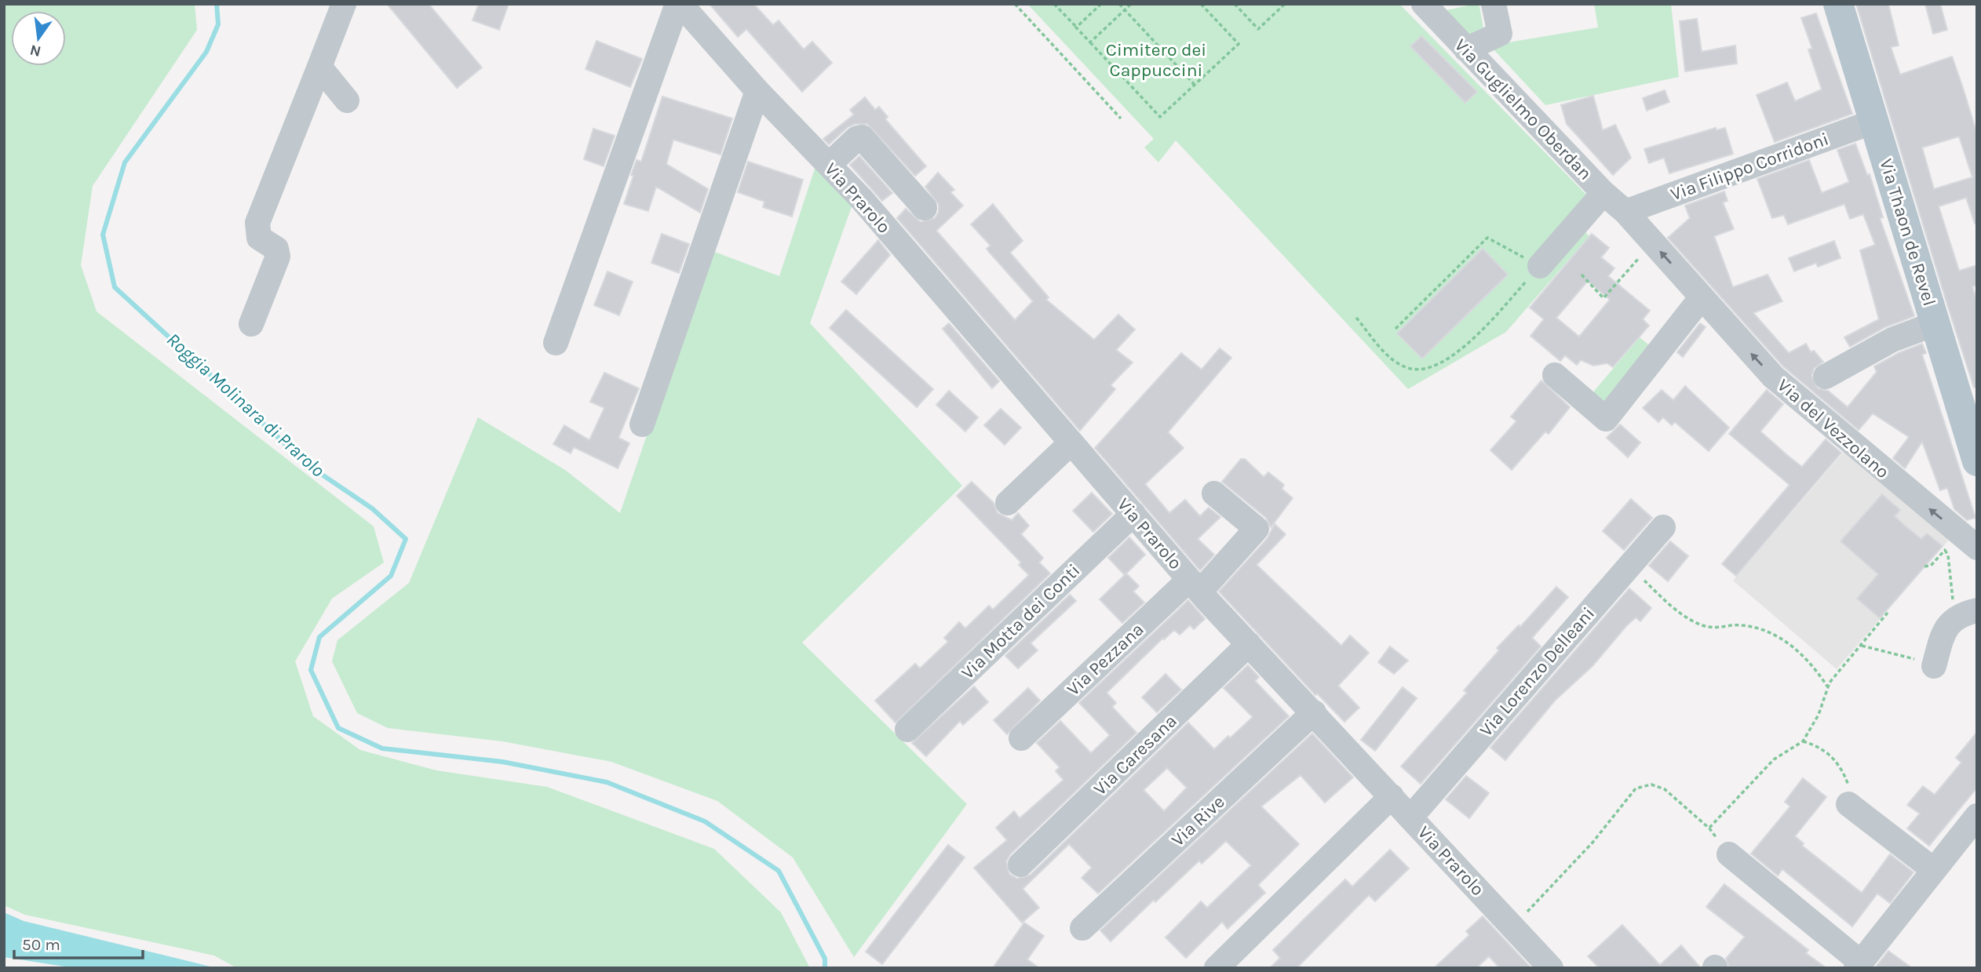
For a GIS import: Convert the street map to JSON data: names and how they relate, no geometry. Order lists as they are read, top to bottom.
{
  "streets": {
    "main road": ["Via Thaon de Revel"],
    "street": [
      "Via Guglielmo Oberdan",
      "Via Filippo Corridoni",
      "Via Prarolo",
      "Via del Vezzolano",
      "Via Motta dei Conti",
      "Via Pezzana",
      "Via Lorenzo Delleani",
      "Via Caresana",
      "Via Rive"
    ]
  },
  "crossings": [
    ["Via Guglielmo Oberdan", "Via Filippo Corridoni"],
    ["Via Guglielmo Oberdan", "Via del Vezzolano"],
    ["Via Filippo Corridoni", "Via Thaon de Revel"],
    ["Via Prarolo", "Via Motta dei Conti"],
    ["Via Prarolo", "Via Pezzana"],
    ["Via Prarolo", "Via Lorenzo Delleani"],
    ["Via Prarolo", "Via Caresana"],
    ["Via Prarolo", "Via Rive"]
  ],
  "one_way": ["Via del Vezzolano"],
  "water": ["Roggia Molinara di Prarolo"],
  "parks": ["Cimitero dei Cappuccini"],
  "scale_bar": "50 m",
  "north": "bottom"
}
